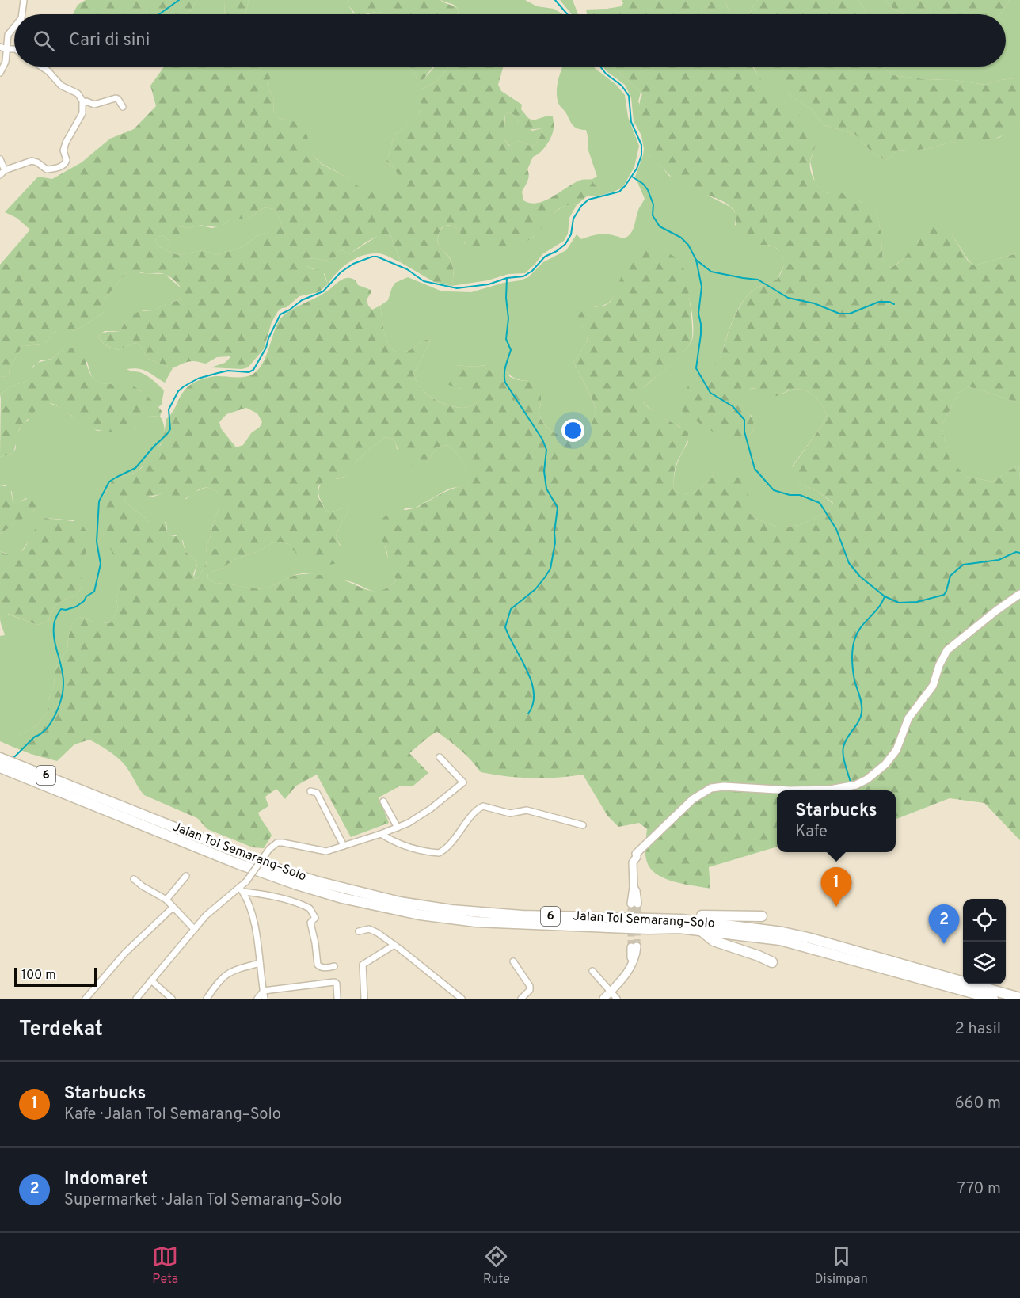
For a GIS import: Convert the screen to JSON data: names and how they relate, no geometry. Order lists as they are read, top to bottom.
{
  "streets": {
    "highway": ["6", "Jalan Tol Semarang–Solo"]
  },
  "scale_bar": "100 m",
  "page": {
    "search": "Cari di sini",
    "popup": ["Starbucks", "Kafe"],
    "pins": ["1", "2"],
    "scale": "100 m",
    "heading": ["Terdekat", "2 hasil"],
    "list": [
      {
        "mark": "1",
        "name": "Starbucks",
        "note": "Kafe · Jalan Tol Semarang–Solo",
        "value": "660 m"
      },
      {
        "mark": "2",
        "name": "Indomaret",
        "note": "Supermarket · Jalan Tol Semarang–Solo",
        "value": "770 m"
      }
    ],
    "nav": ["Peta", "Rute", "Disimpan"]
  }
}
